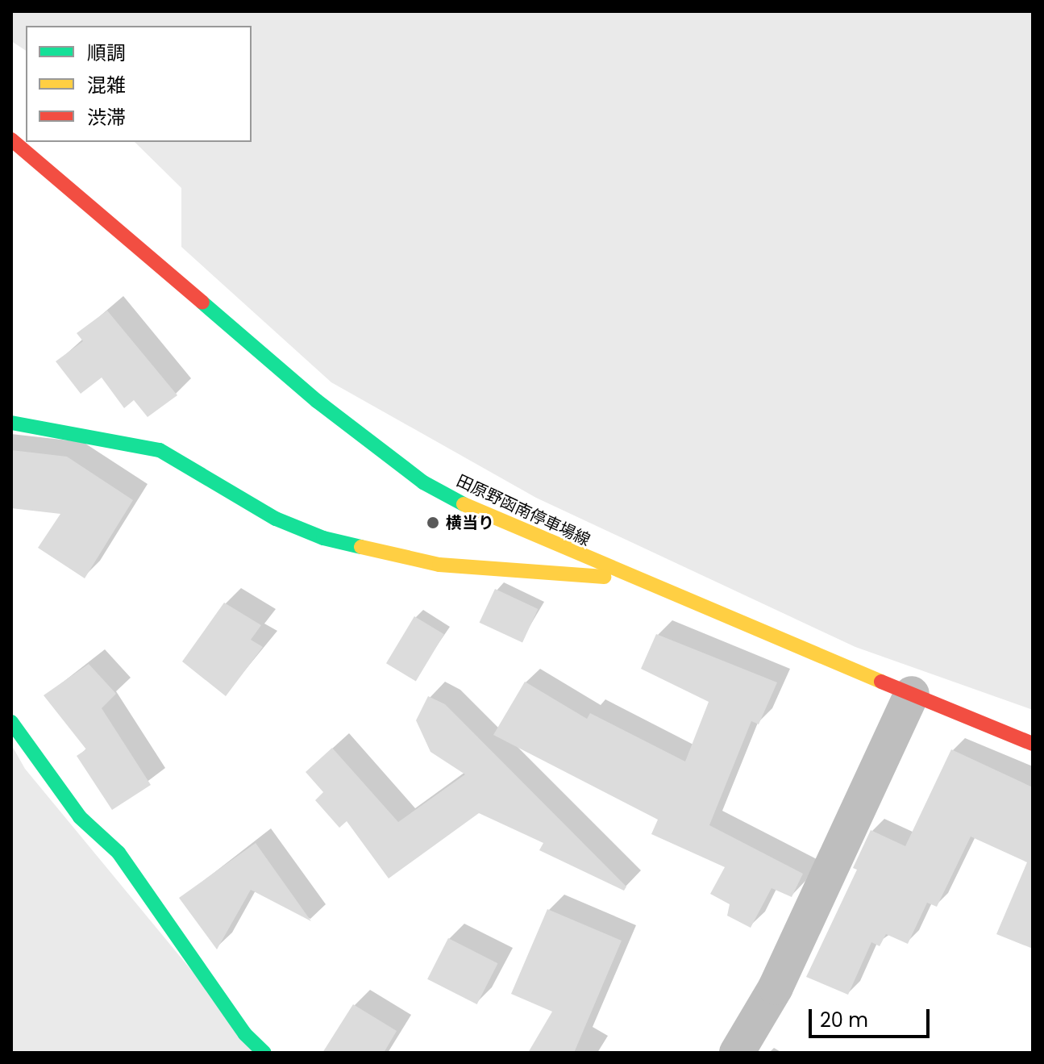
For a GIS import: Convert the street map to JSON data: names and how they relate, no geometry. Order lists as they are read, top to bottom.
{
  "streets": {
    "main road": ["田原野函南停車場線"]
  },
  "places": ["横当り"],
  "legend": ["順調", "混雑", "渋滞"],
  "scale_bar": "20 m"
}
